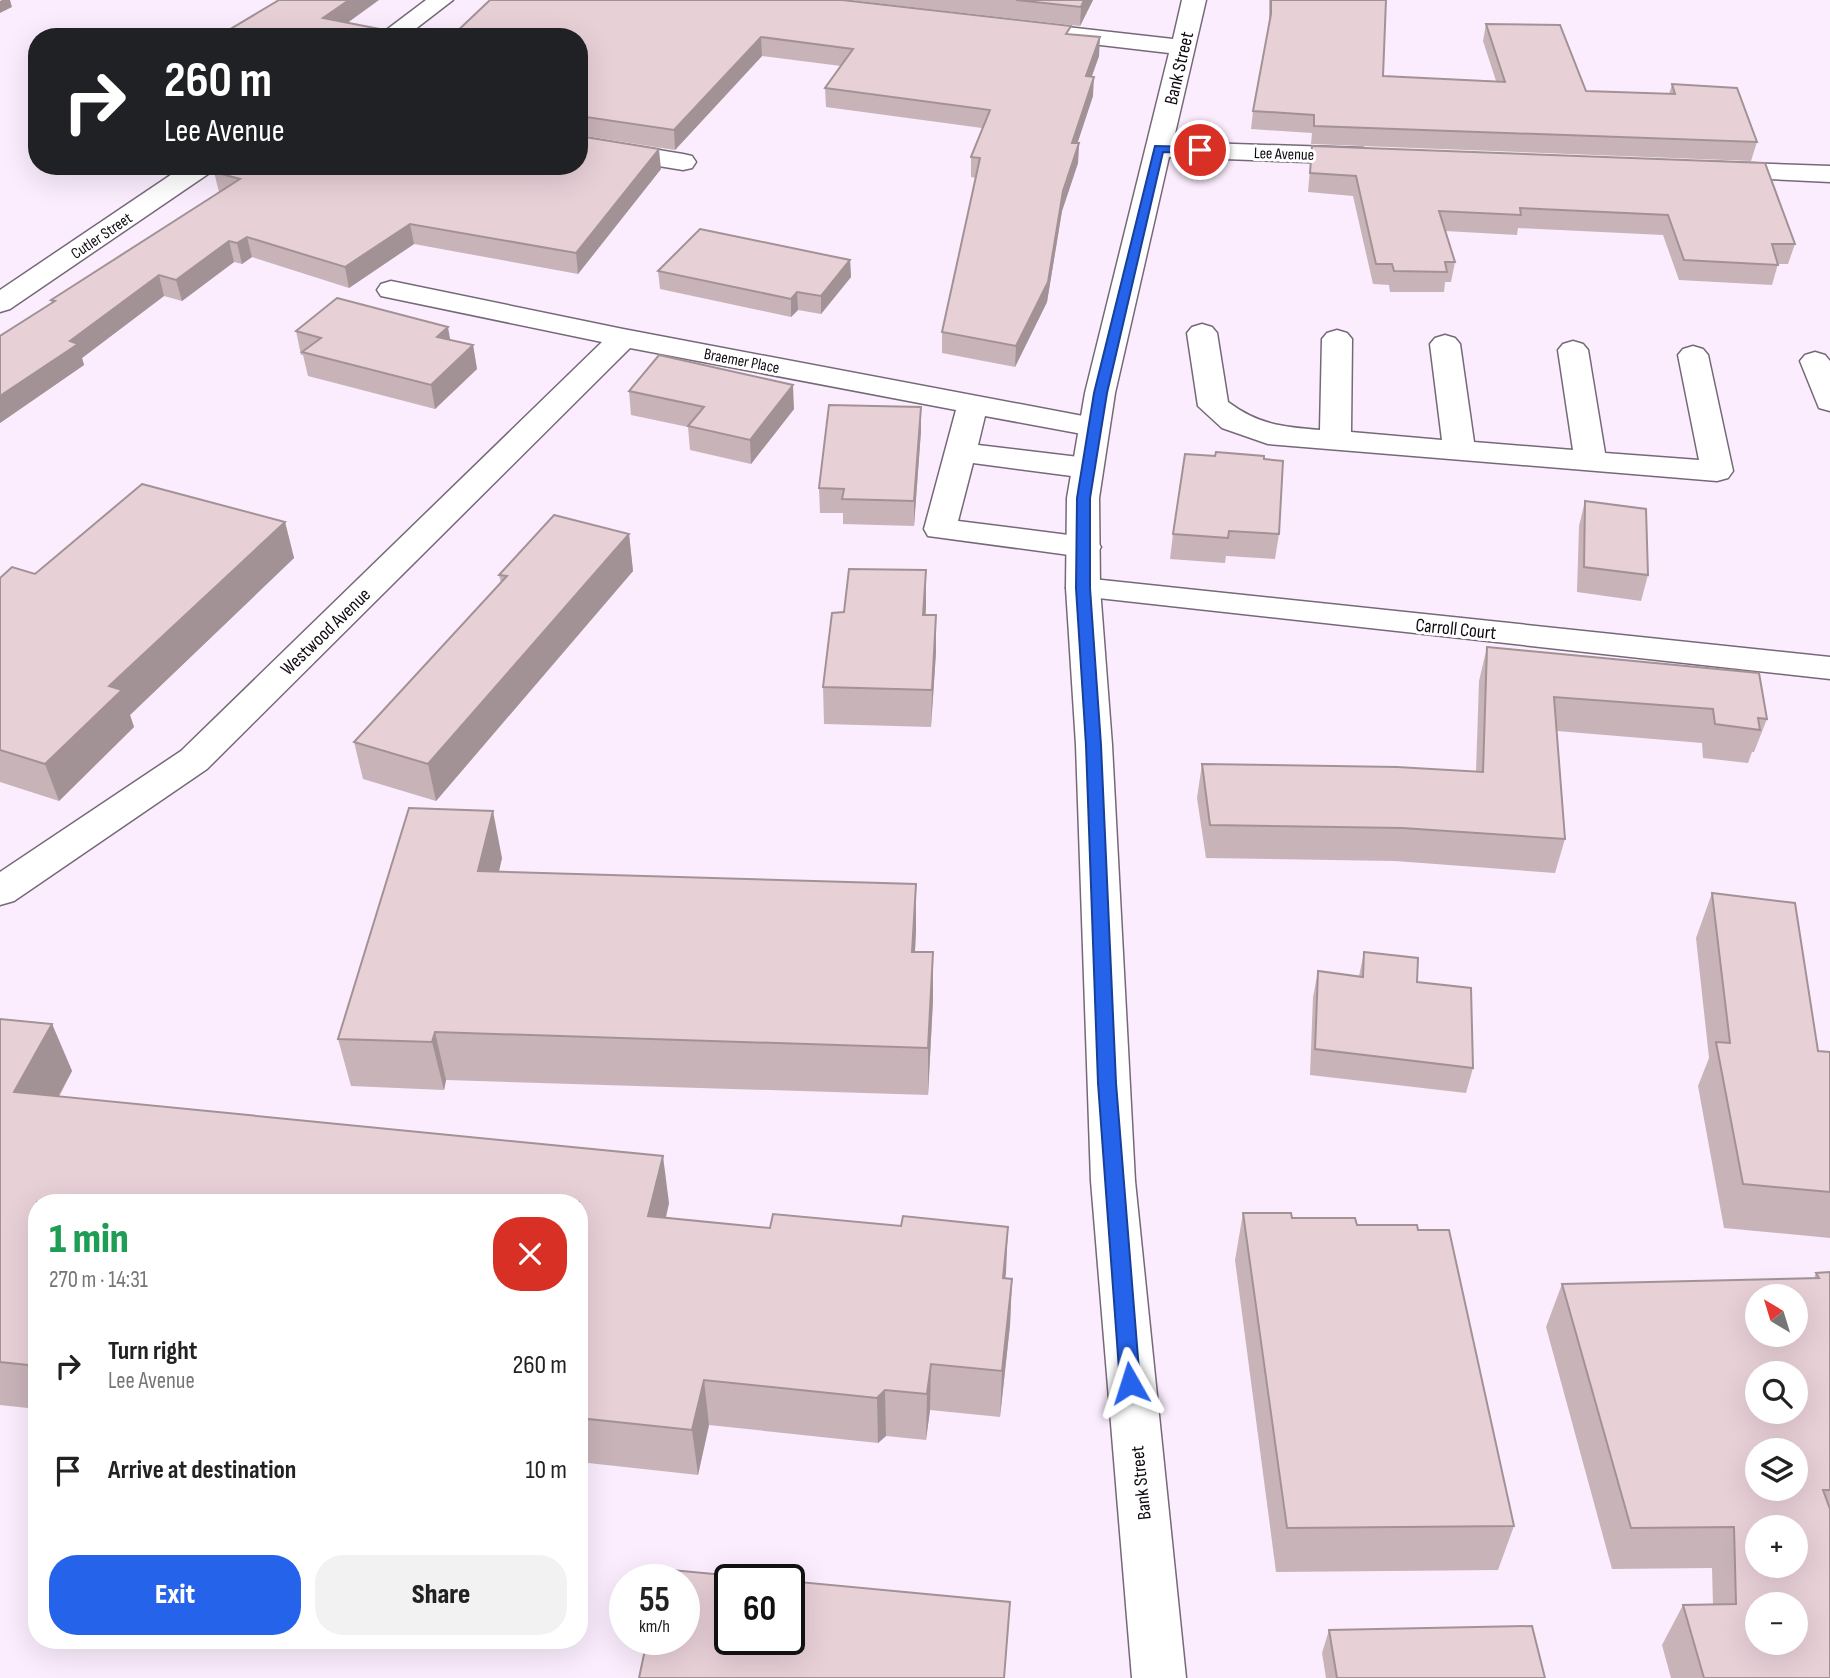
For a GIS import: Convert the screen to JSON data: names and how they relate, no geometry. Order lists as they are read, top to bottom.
{
  "streets": {
    "main road": [
      "Bank Street",
      "Lee Avenue",
      "Cutler Street",
      "Braemer Place",
      "Carroll Court",
      "Westwood Avenue"
    ]
  },
  "crossings": [
    ["Bank Street", "Lee Avenue"],
    ["Bank Street", "Braemer Place"],
    ["Bank Street", "Carroll Court"],
    ["Braemer Place", "Westwood Avenue"]
  ],
  "north": "top left",
  "page": {
    "turn": ["260 m", "Lee Avenue"],
    "heading": ["1 min", "270 m · 14:31"],
    "map_buttons": ["+", "−"],
    "list": [
      {
        "name": "Turn right",
        "note": "Lee Avenue",
        "value": "260 m"
      },
      {
        "name": "Arrive at destination",
        "value": "10 m"
      }
    ],
    "buttons": ["Exit", "Share"],
    "speed": "55 km/h",
    "limit": "60"
  }
}
